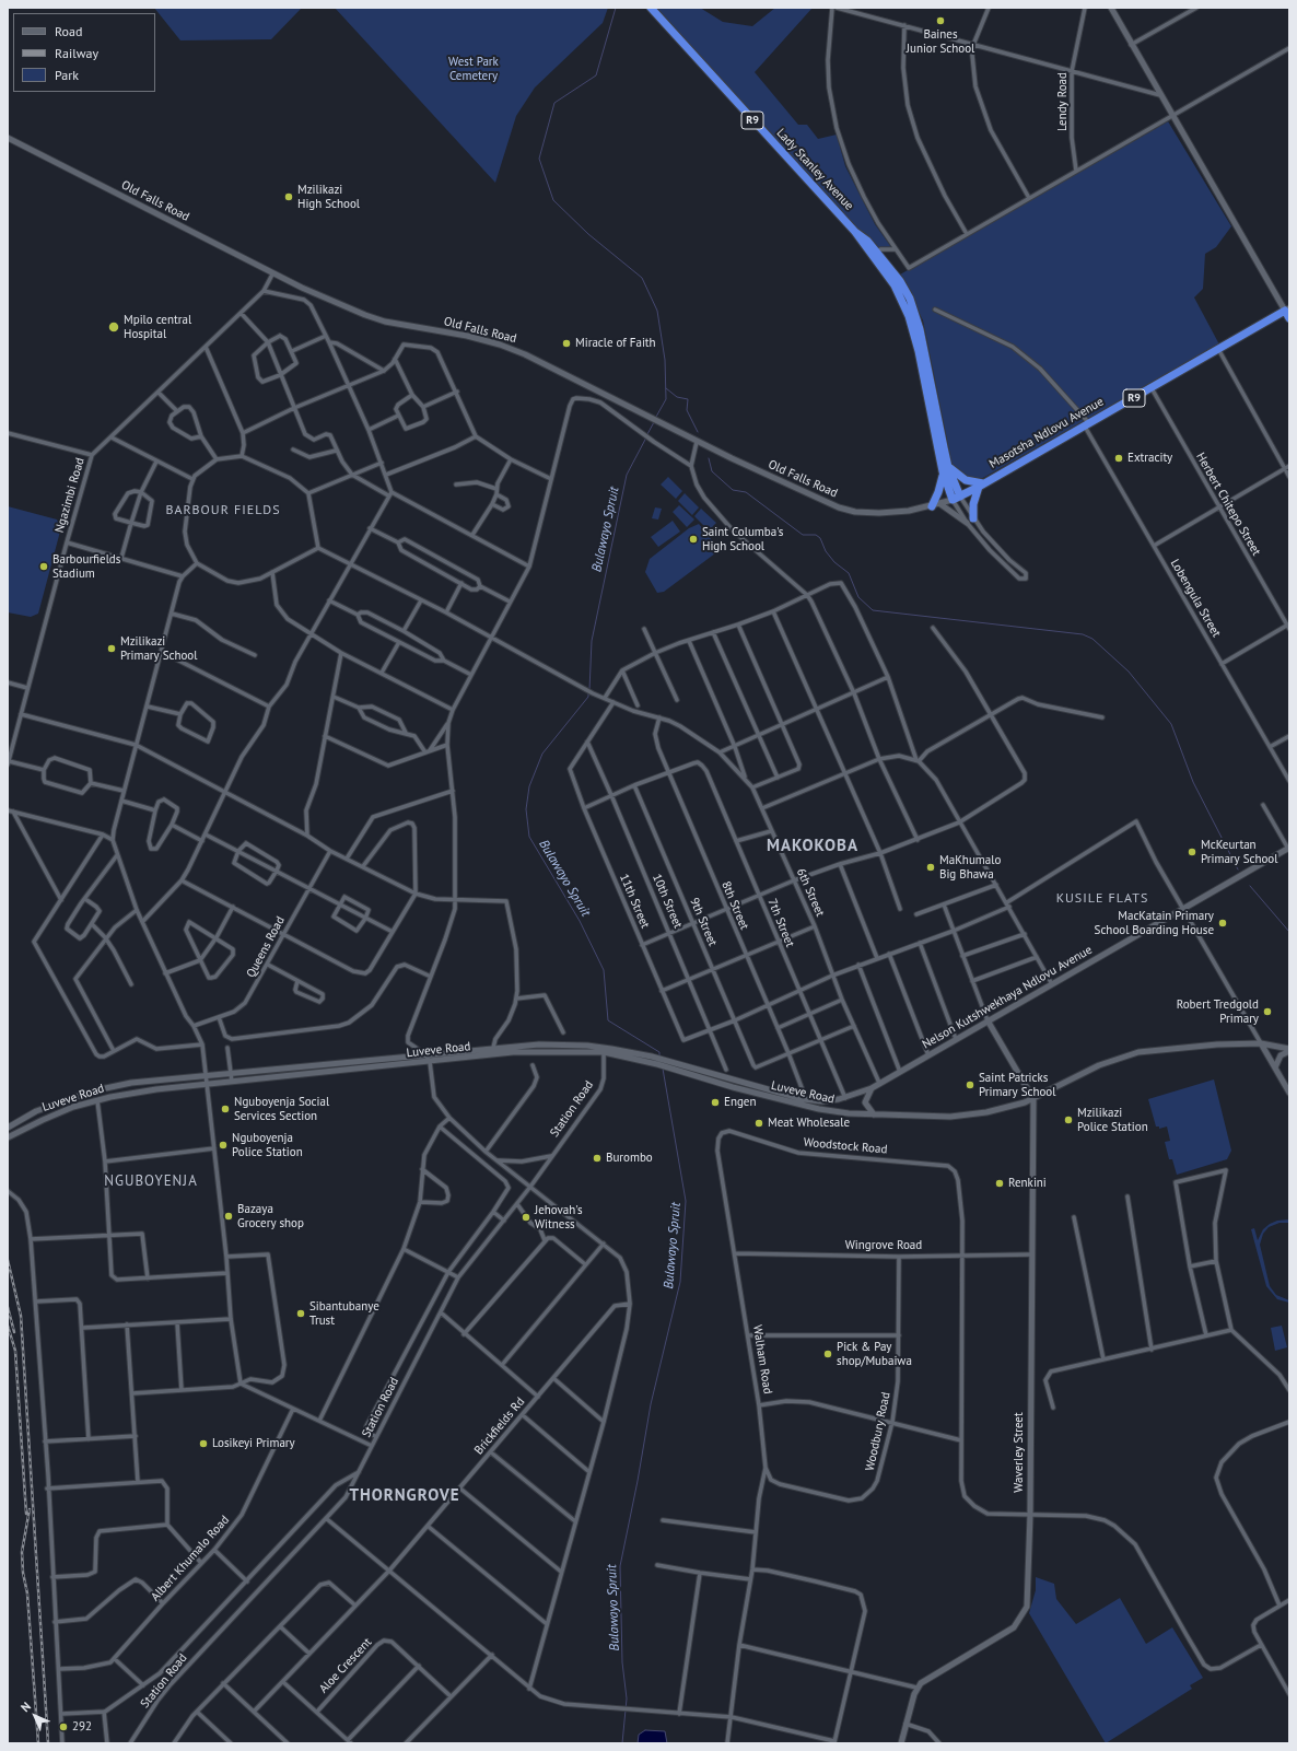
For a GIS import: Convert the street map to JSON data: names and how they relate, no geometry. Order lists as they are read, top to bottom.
{
  "streets": {
    "highway": ["R9", "Lady Stanley Avenue", "Masotsha Ndlovu Avenue"],
    "street": [
      "Lendy Road",
      "Old Falls Road",
      "Ngazimbi Road",
      "Herbert Chitepo Street",
      "Lobengula Street",
      "6th Street",
      "11th Street",
      "10th Street",
      "8th Street",
      "9th Street",
      "7th Street",
      "Queens Road",
      "Nelson Kutshwekhaya Ndlovu Avenue",
      "Luveve Road",
      "Station Road",
      "Woodstock Road",
      "Wingrove Road",
      "Walham Road",
      "Brickfields Rd",
      "Woodbury Road",
      "Waverley Street",
      "Albert Khumalo Road",
      "Aloe Crescent"
    ]
  },
  "crossings": [
    ["Lady Stanley Avenue", "Old Falls Road"],
    ["Lady Stanley Avenue", "Masotsha Ndlovu Avenue"],
    ["Old Falls Road", "Masotsha Ndlovu Avenue"],
    ["Old Falls Road", "Ngazimbi Road"],
    ["Masotsha Ndlovu Avenue", "Herbert Chitepo Street"],
    ["Masotsha Ndlovu Avenue", "Lobengula Street"],
    ["6th Street", "8th Street"],
    ["6th Street", "Nelson Kutshwekhaya Ndlovu Avenue"],
    ["11th Street", "10th Street"],
    ["8th Street", "9th Street"],
    ["8th Street", "7th Street"],
    ["8th Street", "Luveve Road"],
    ["7th Street", "Luveve Road"],
    ["Nelson Kutshwekhaya Ndlovu Avenue", "Luveve Road"],
    ["Luveve Road", "Station Road"],
    ["Luveve Road", "Waverley Street"],
    ["Woodstock Road", "Wingrove Road"],
    ["Woodstock Road", "Walham Road"],
    ["Wingrove Road", "Walham Road"],
    ["Wingrove Road", "Woodbury Road"],
    ["Wingrove Road", "Waverley Street"],
    ["Walham Road", "Woodbury Road"]
  ],
  "districts": [
    "BARBOUR FIELDS",
    "MAKOKOBA",
    "KUSILE FLATS",
    "NGUBOYENJA",
    "THORNGROVE"
  ],
  "water": ["Bulawayo Spruit"],
  "parks": ["West Park Cemetery"],
  "places": [
    "Baines Junior School",
    "Mzilikazi High School",
    "Mpilo central Hospital",
    "Miracle of Faith",
    "Extracity",
    "Saint Columba's High School",
    "Barbourfields Stadium",
    "Mzilikazi Primary School",
    "McKeurtan Primary School",
    "MaKhumalo Big Bhawa",
    "MacKatain Primary School Boarding House",
    "Robert Tredgold Primary",
    "Saint Patricks Primary School",
    "Engen",
    "Nguboyenja Social Services Section",
    "Mzilikazi Police Station",
    "Meat Wholesale",
    "Nguboyenja Police Station",
    "Burombo",
    "Renkini",
    "Bazaya Grocery shop",
    "Jehovah's Witness",
    "Sibantubanye Trust",
    "Pick & Pay shop/Mubaiwa",
    "Losikeyi Primary",
    "292"
  ],
  "legend": ["Road", "Railway", "Park"],
  "north": "top left"
}
